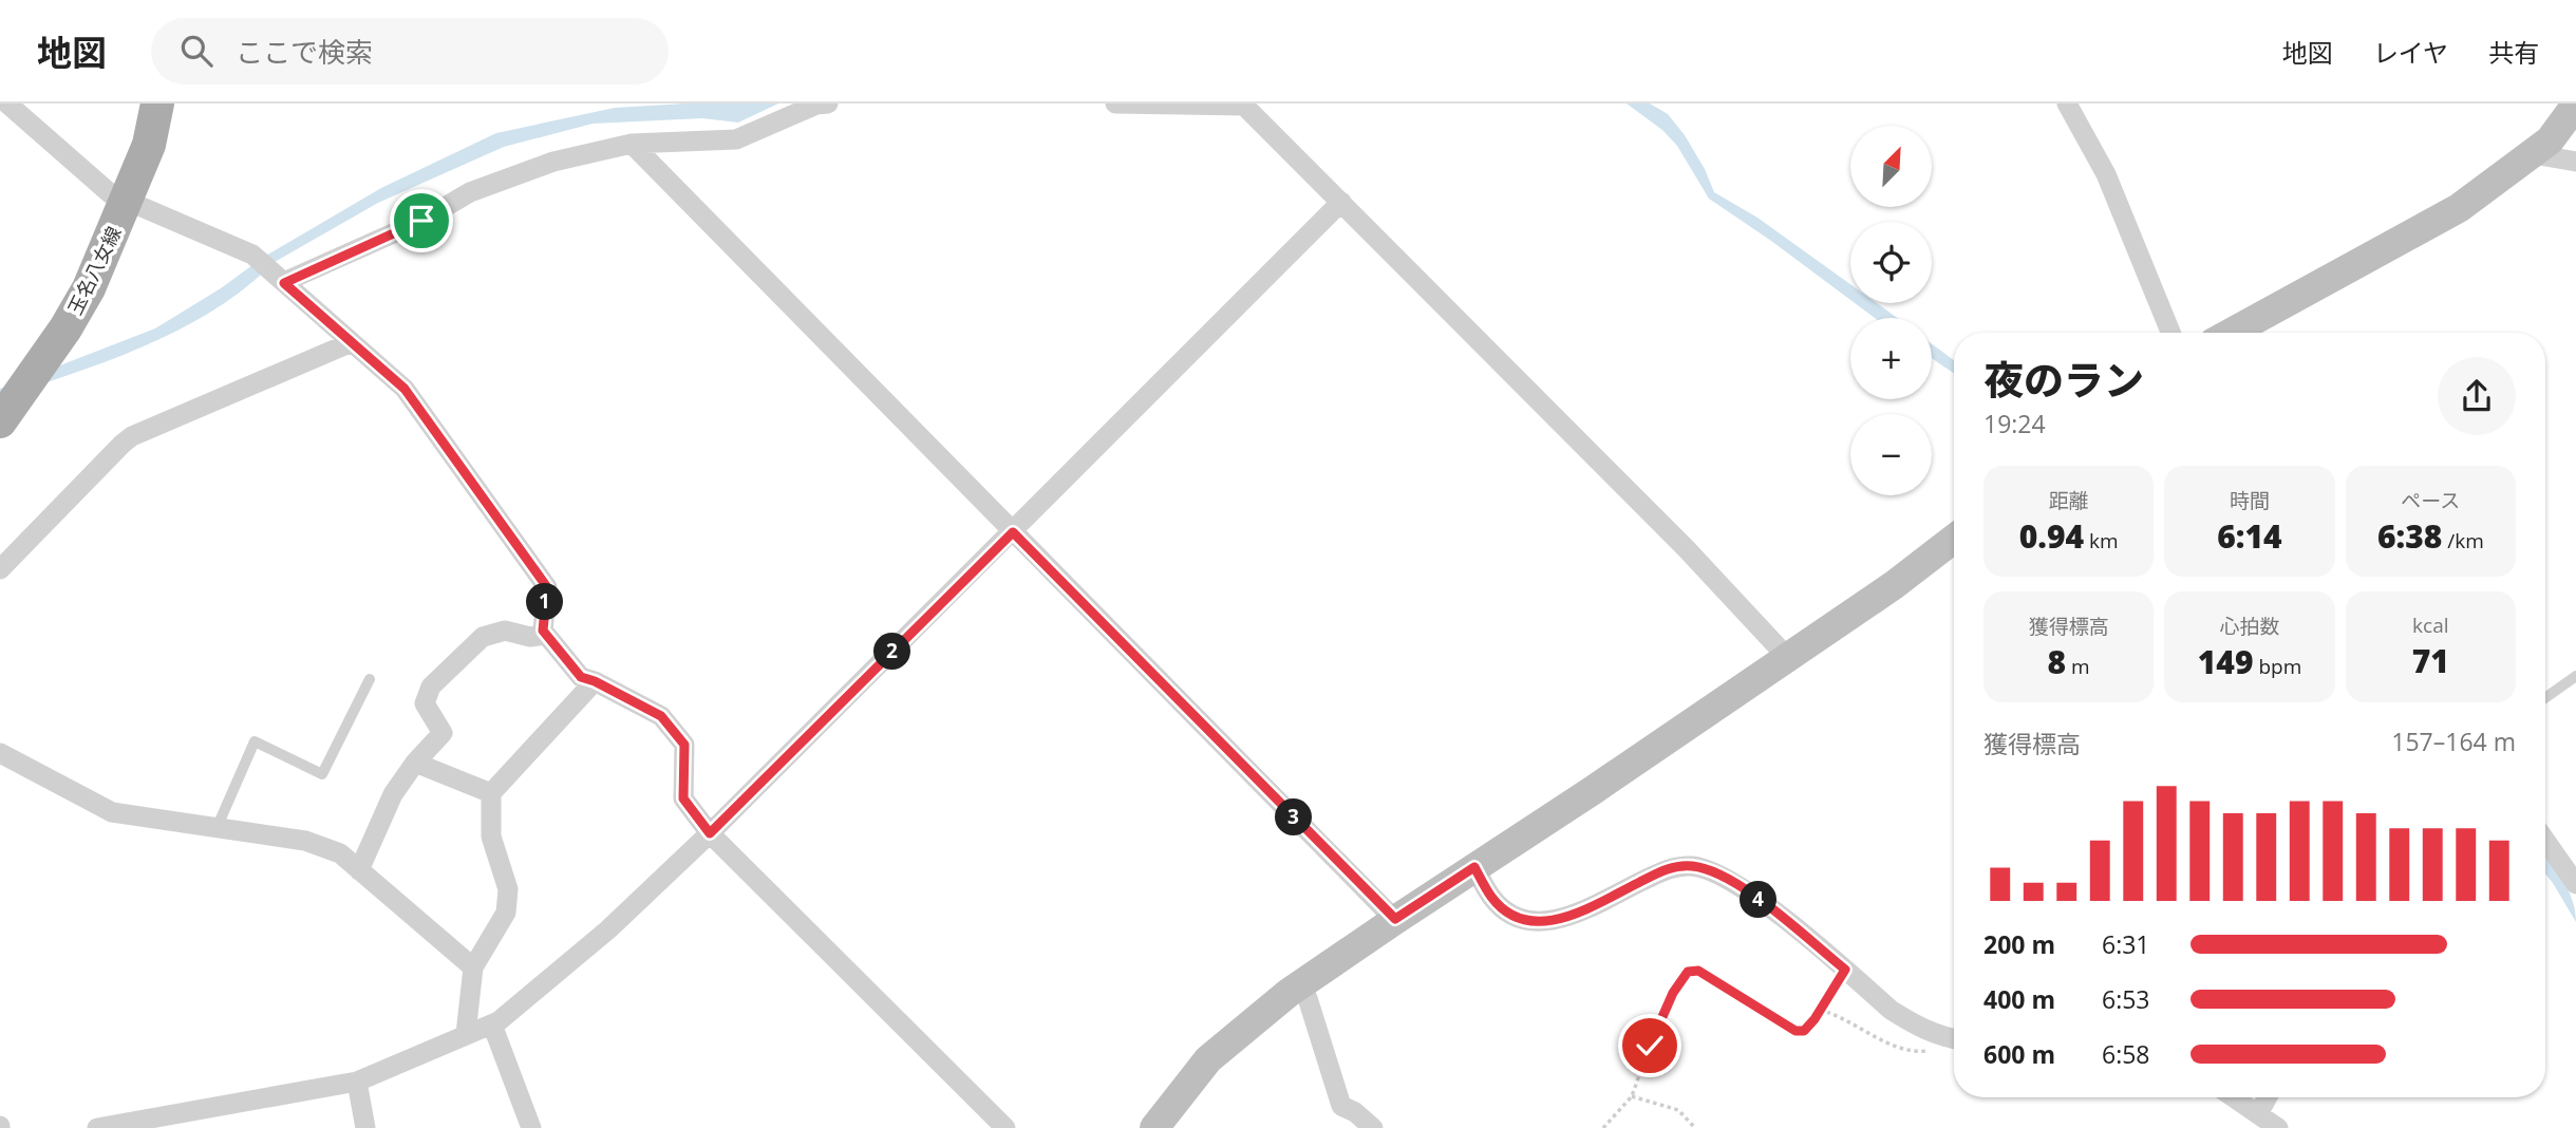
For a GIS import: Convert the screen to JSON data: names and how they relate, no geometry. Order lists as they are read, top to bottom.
{
  "streets": {
    "main road": ["玉名八女線"]
  },
  "north": "top right",
  "page": {
    "header": "地図",
    "search": "ここで検索",
    "nav": ["地図", "レイヤ", "共有"],
    "map_buttons": ["+", "−"],
    "heading": ["夜のラン", "19:24"],
    "stats": [
      ["距離", "0.94 km"],
      ["時間", "6:14"],
      ["ペース", "6:38 /km"],
      ["獲得標高", "8 m"],
      ["心拍数", "149 bpm"],
      ["kcal", "71"]
    ],
    "pins": [
      "1",
      "2",
      "3",
      "4"
    ],
    "chart": ["獲得標高", "157–164 m"],
    "list": [
      {
        "name": "200 m",
        "note": "6:31"
      },
      {
        "name": "400 m",
        "note": "6:53"
      },
      {
        "name": "600 m",
        "note": "6:58"
      }
    ]
  }
}
